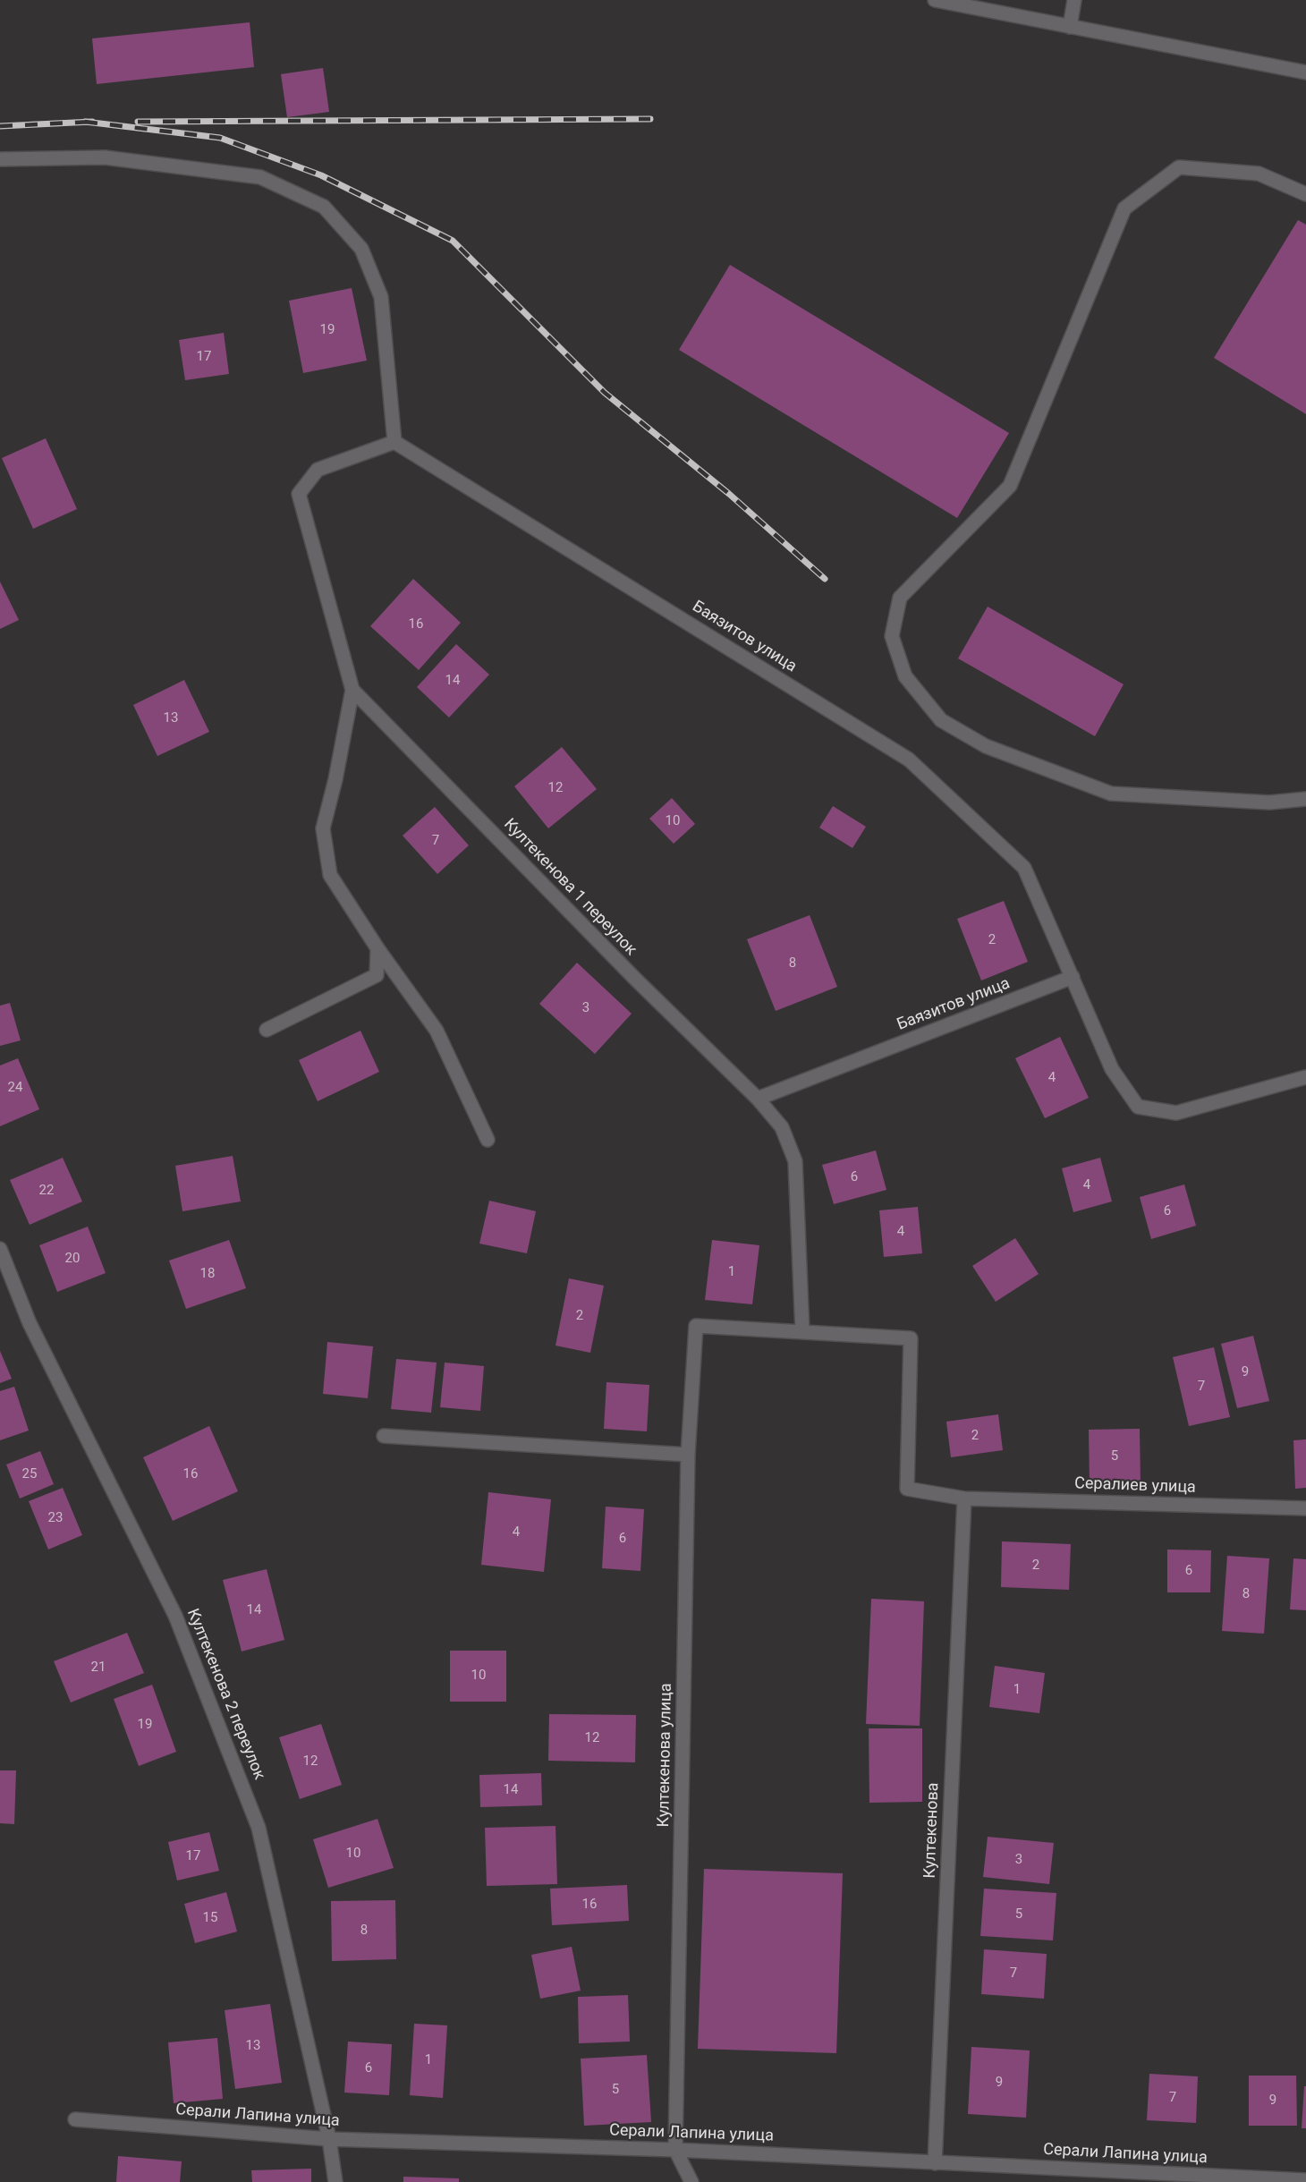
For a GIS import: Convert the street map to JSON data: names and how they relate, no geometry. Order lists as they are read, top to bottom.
{
  "streets": {
    "street": [
      "Баязитов улица",
      "Култекенова 1 переулок",
      "Сералиев улица",
      "Култекенова 2 переулок",
      "Култекенова улица",
      "Култекенова",
      "Серали Лапина улица"
    ]
  },
  "crossings": [
    ["Баязитов улица", "Култекенова 1 переулок"],
    ["Култекенова 1 переулок", "Сералиев улица"],
    ["Култекенова 1 переулок", "Култекенова улица"],
    ["Сералиев улица", "Култекенова улица"],
    ["Сералиев улица", "Култекенова"],
    ["Култекенова 2 переулок", "Серали Лапина улица"],
    ["Култекенова улица", "Серали Лапина улица"],
    ["Култекенова", "Серали Лапина улица"]
  ],
  "house_numbers": [
    "19",
    "17",
    "16",
    "14",
    "13",
    "12",
    "10",
    "7",
    "2",
    "8",
    "3",
    "4",
    "24",
    "6",
    "4",
    "22",
    "6",
    "4",
    "20",
    "1",
    "18",
    "2",
    "9",
    "7",
    "2",
    "5",
    "25",
    "16",
    "23",
    "4",
    "6",
    "2",
    "6",
    "8",
    "14",
    "21",
    "10",
    "1",
    "19",
    "12",
    "12",
    "14",
    "10",
    "17",
    "3",
    "16",
    "5",
    "15",
    "8",
    "7",
    "13",
    "1",
    "6",
    "9",
    "5",
    "7",
    "9"
  ]
}
